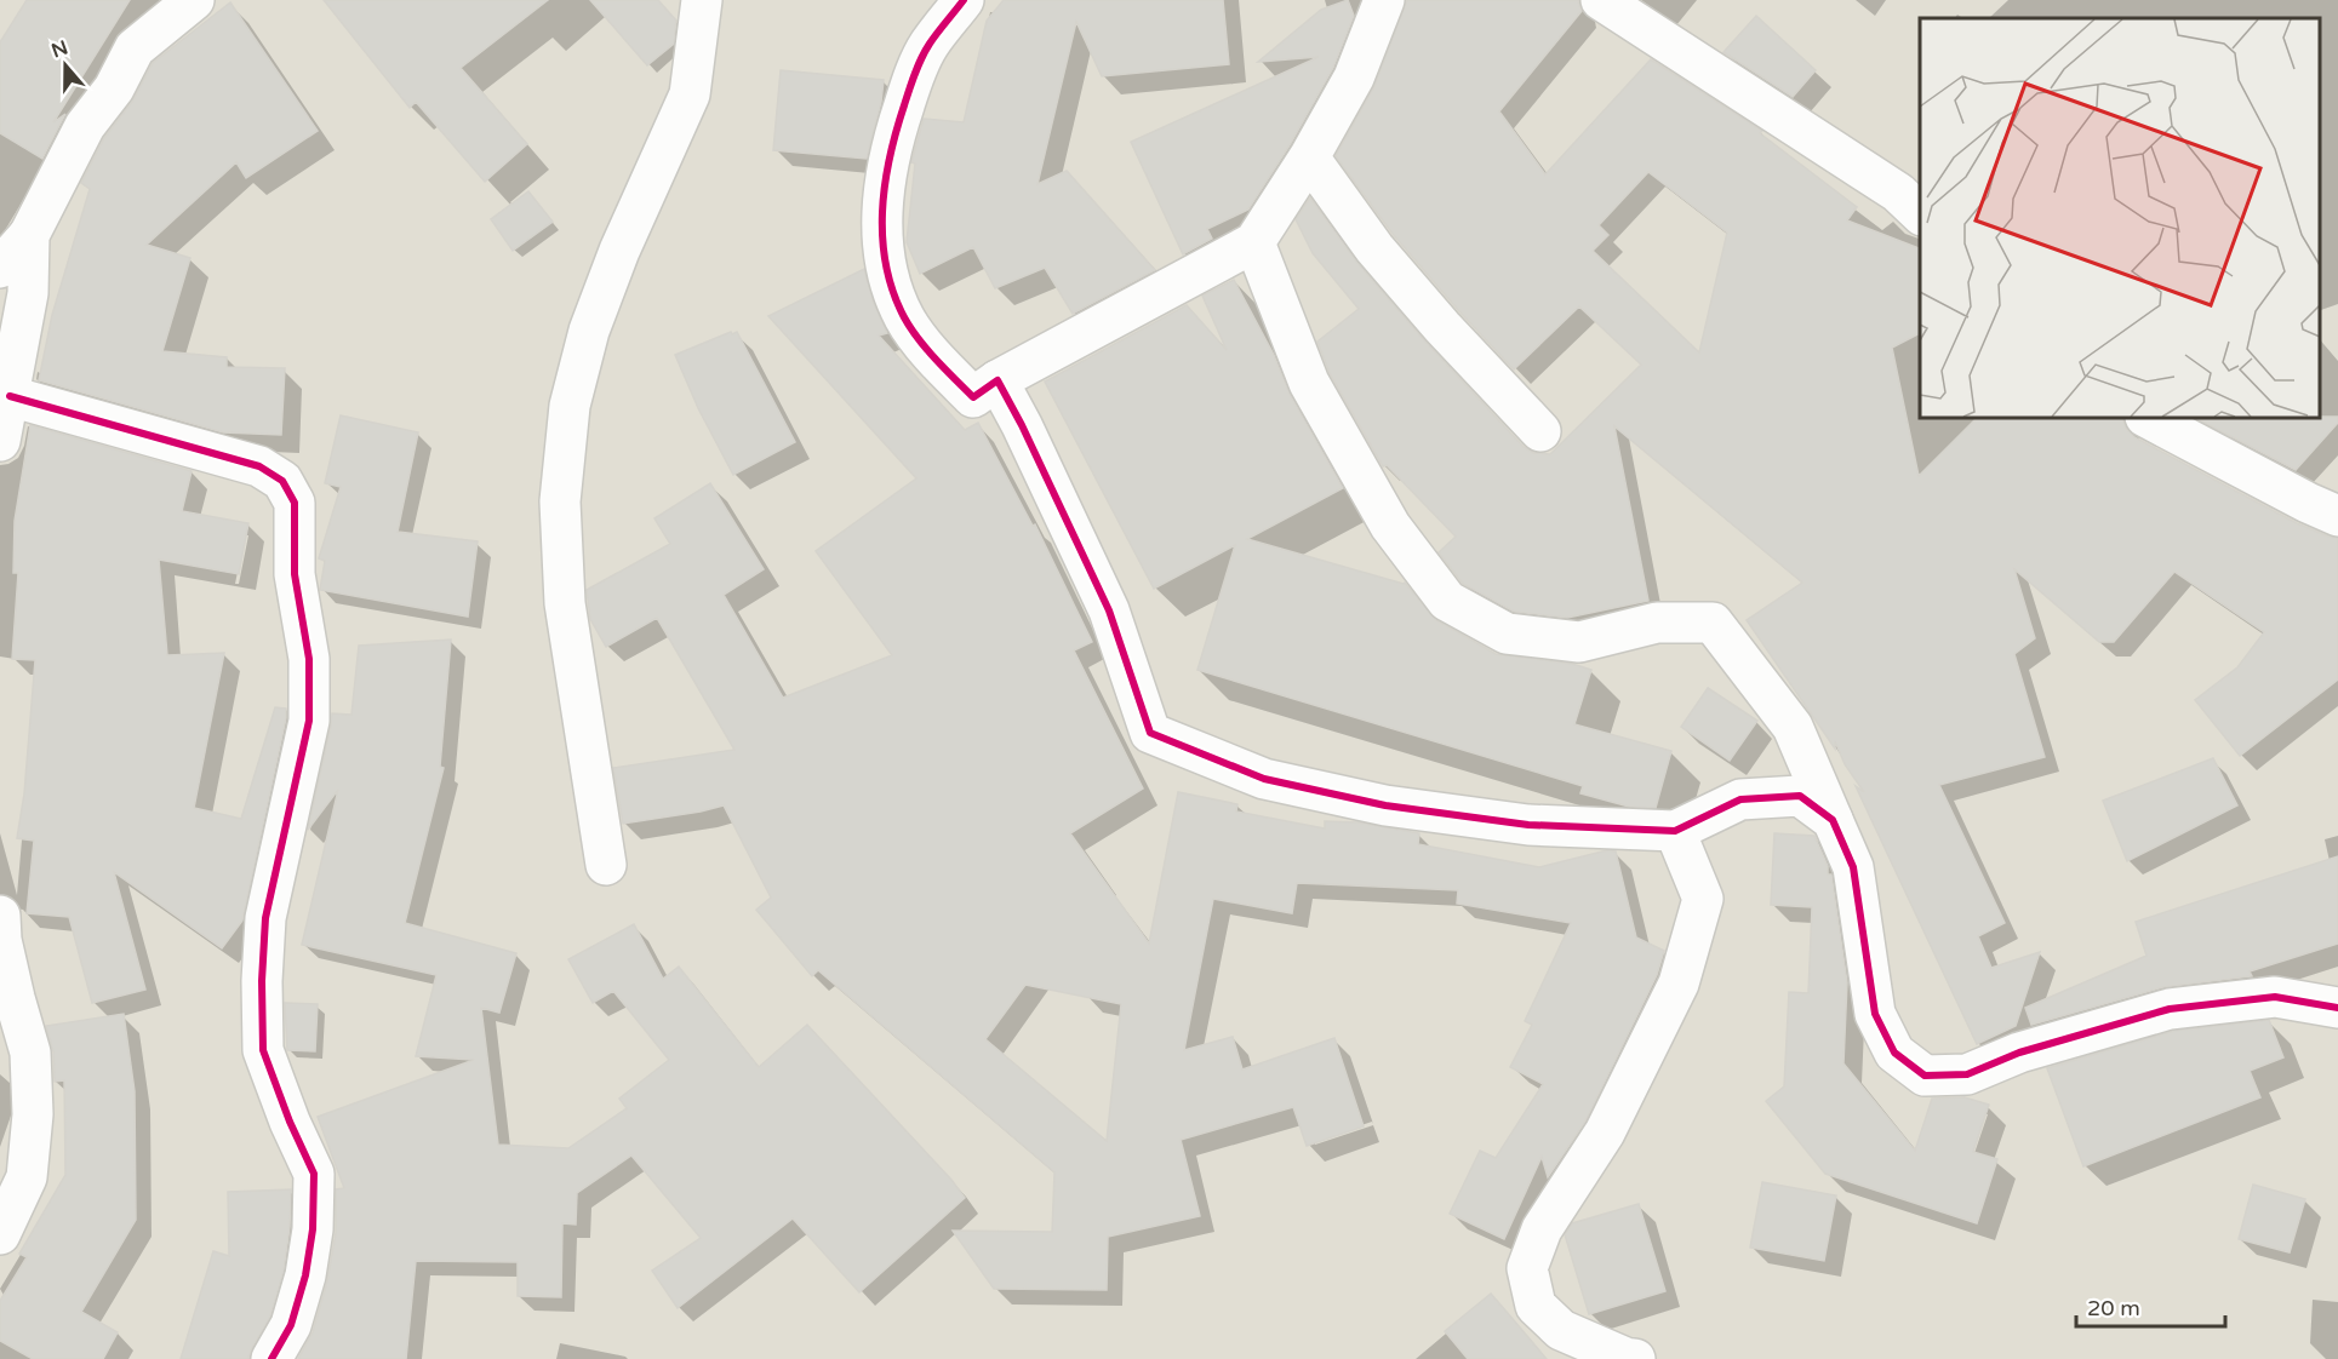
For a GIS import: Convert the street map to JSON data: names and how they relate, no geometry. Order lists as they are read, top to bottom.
{
  "scale_bar": "20 m",
  "north": "top"
}
